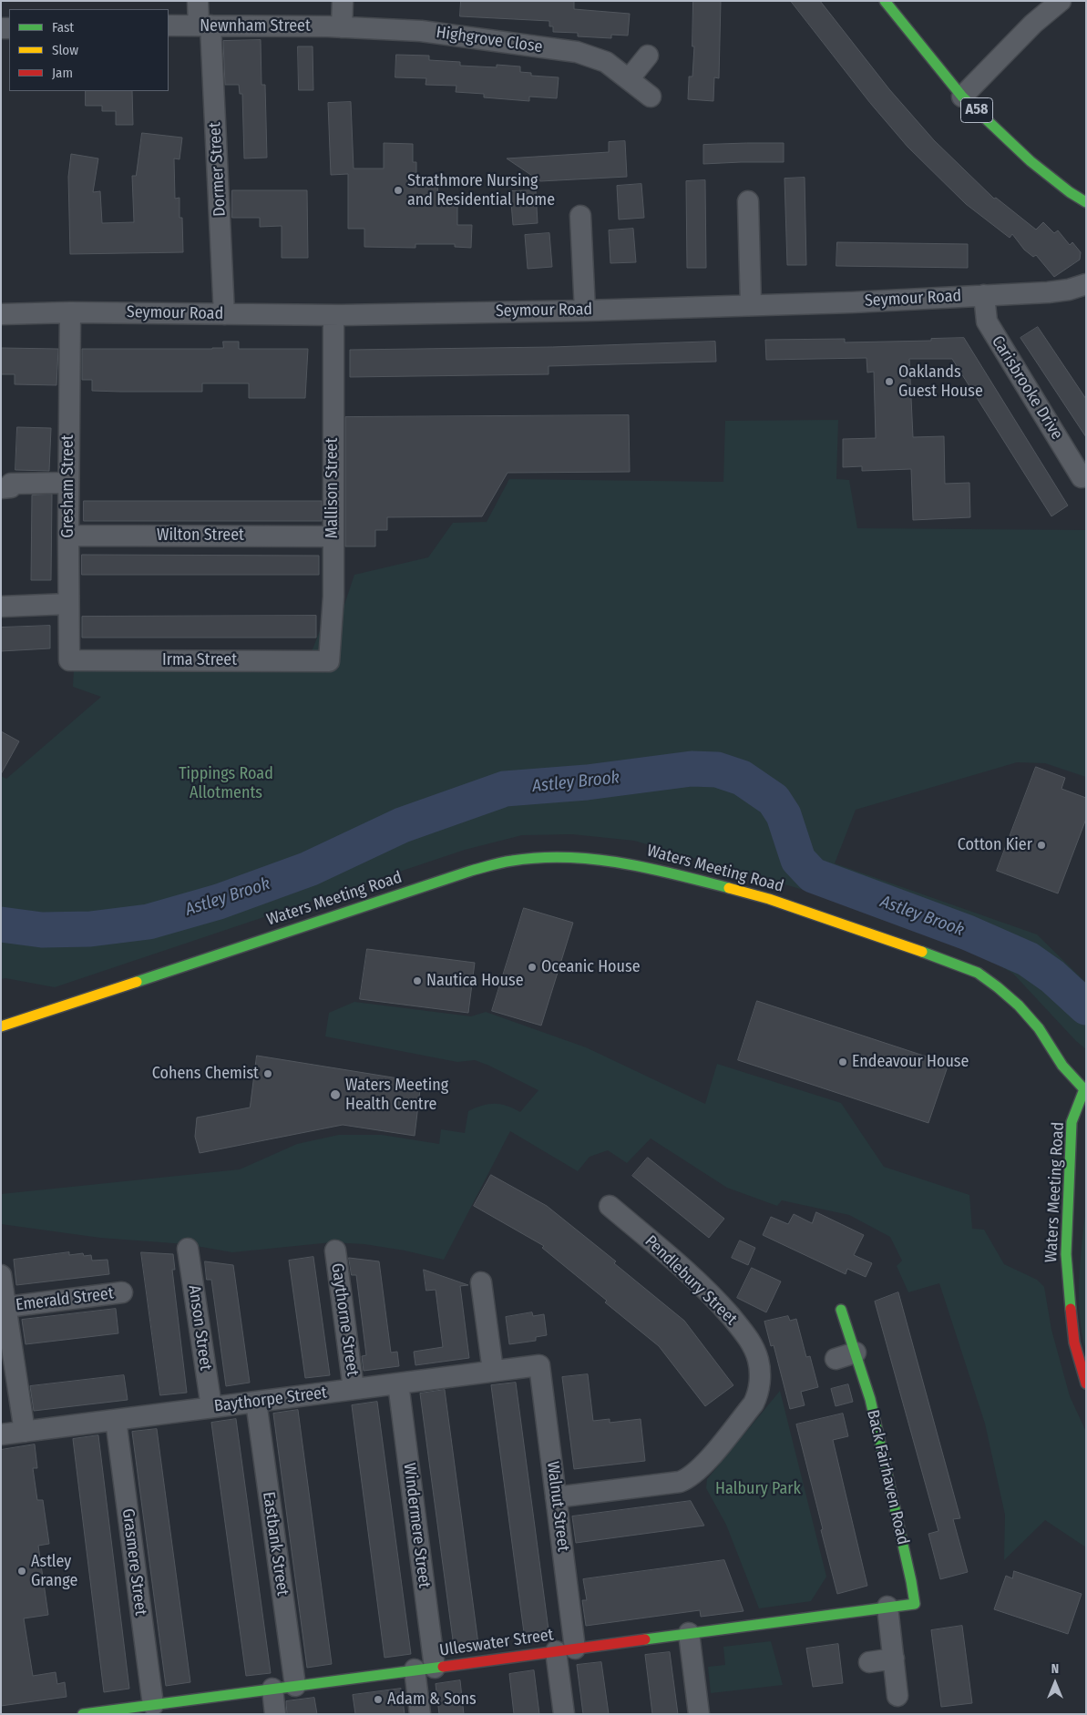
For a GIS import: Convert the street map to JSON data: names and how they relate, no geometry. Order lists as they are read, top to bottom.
{
  "streets": {
    "main road": [
      "A58",
      "Waters Meeting Road",
      "Back Fairhaven Road",
      "Ulleswater Street"
    ],
    "street": [
      "Newnham Street",
      "Highgrove Close",
      "Dormer Street",
      "Seymour Road",
      "Carisbrooke Drive",
      "Gresham Street",
      "Mallison Street",
      "Wilton Street",
      "Irma Street",
      "Pendlebury Street",
      "Emerald Street",
      "Gaythorne Street",
      "Anson Street",
      "Baythorpe Street",
      "Walnut Street",
      "Windermere Street",
      "Eastbank Street",
      "Grasmere Street"
    ]
  },
  "crossings": [
    ["Newnham Street", "Highgrove Close"],
    ["Newnham Street", "Dormer Street"],
    ["Dormer Street", "Seymour Road"],
    ["Seymour Road", "Carisbrooke Drive"],
    ["Seymour Road", "Gresham Street"],
    ["Seymour Road", "Mallison Street"],
    ["Gresham Street", "Wilton Street"],
    ["Gresham Street", "Irma Street"],
    ["Mallison Street", "Wilton Street"],
    ["Mallison Street", "Irma Street"],
    ["Pendlebury Street", "Walnut Street"],
    ["Gaythorne Street", "Baythorpe Street"],
    ["Anson Street", "Baythorpe Street"],
    ["Baythorpe Street", "Walnut Street"],
    ["Baythorpe Street", "Windermere Street"],
    ["Baythorpe Street", "Eastbank Street"],
    ["Baythorpe Street", "Grasmere Street"],
    ["Back Fairhaven Road", "Ulleswater Street"],
    ["Walnut Street", "Ulleswater Street"],
    ["Windermere Street", "Ulleswater Street"],
    ["Eastbank Street", "Ulleswater Street"],
    ["Grasmere Street", "Ulleswater Street"]
  ],
  "water": ["Astley Brook"],
  "parks": ["Tippings Road Allotments", "Halbury Park"],
  "places": [
    "Strathmore Nursing and Residential Home",
    "Oaklands Guest House",
    "Cotton Kier",
    "Oceanic House",
    "Nautica House",
    "Endeavour House",
    "Cohens Chemist",
    "Waters Meeting Health Centre",
    "Astley Grange",
    "Adam & Sons"
  ],
  "legend": ["Fast", "Slow", "Jam"],
  "north": "top"
}
